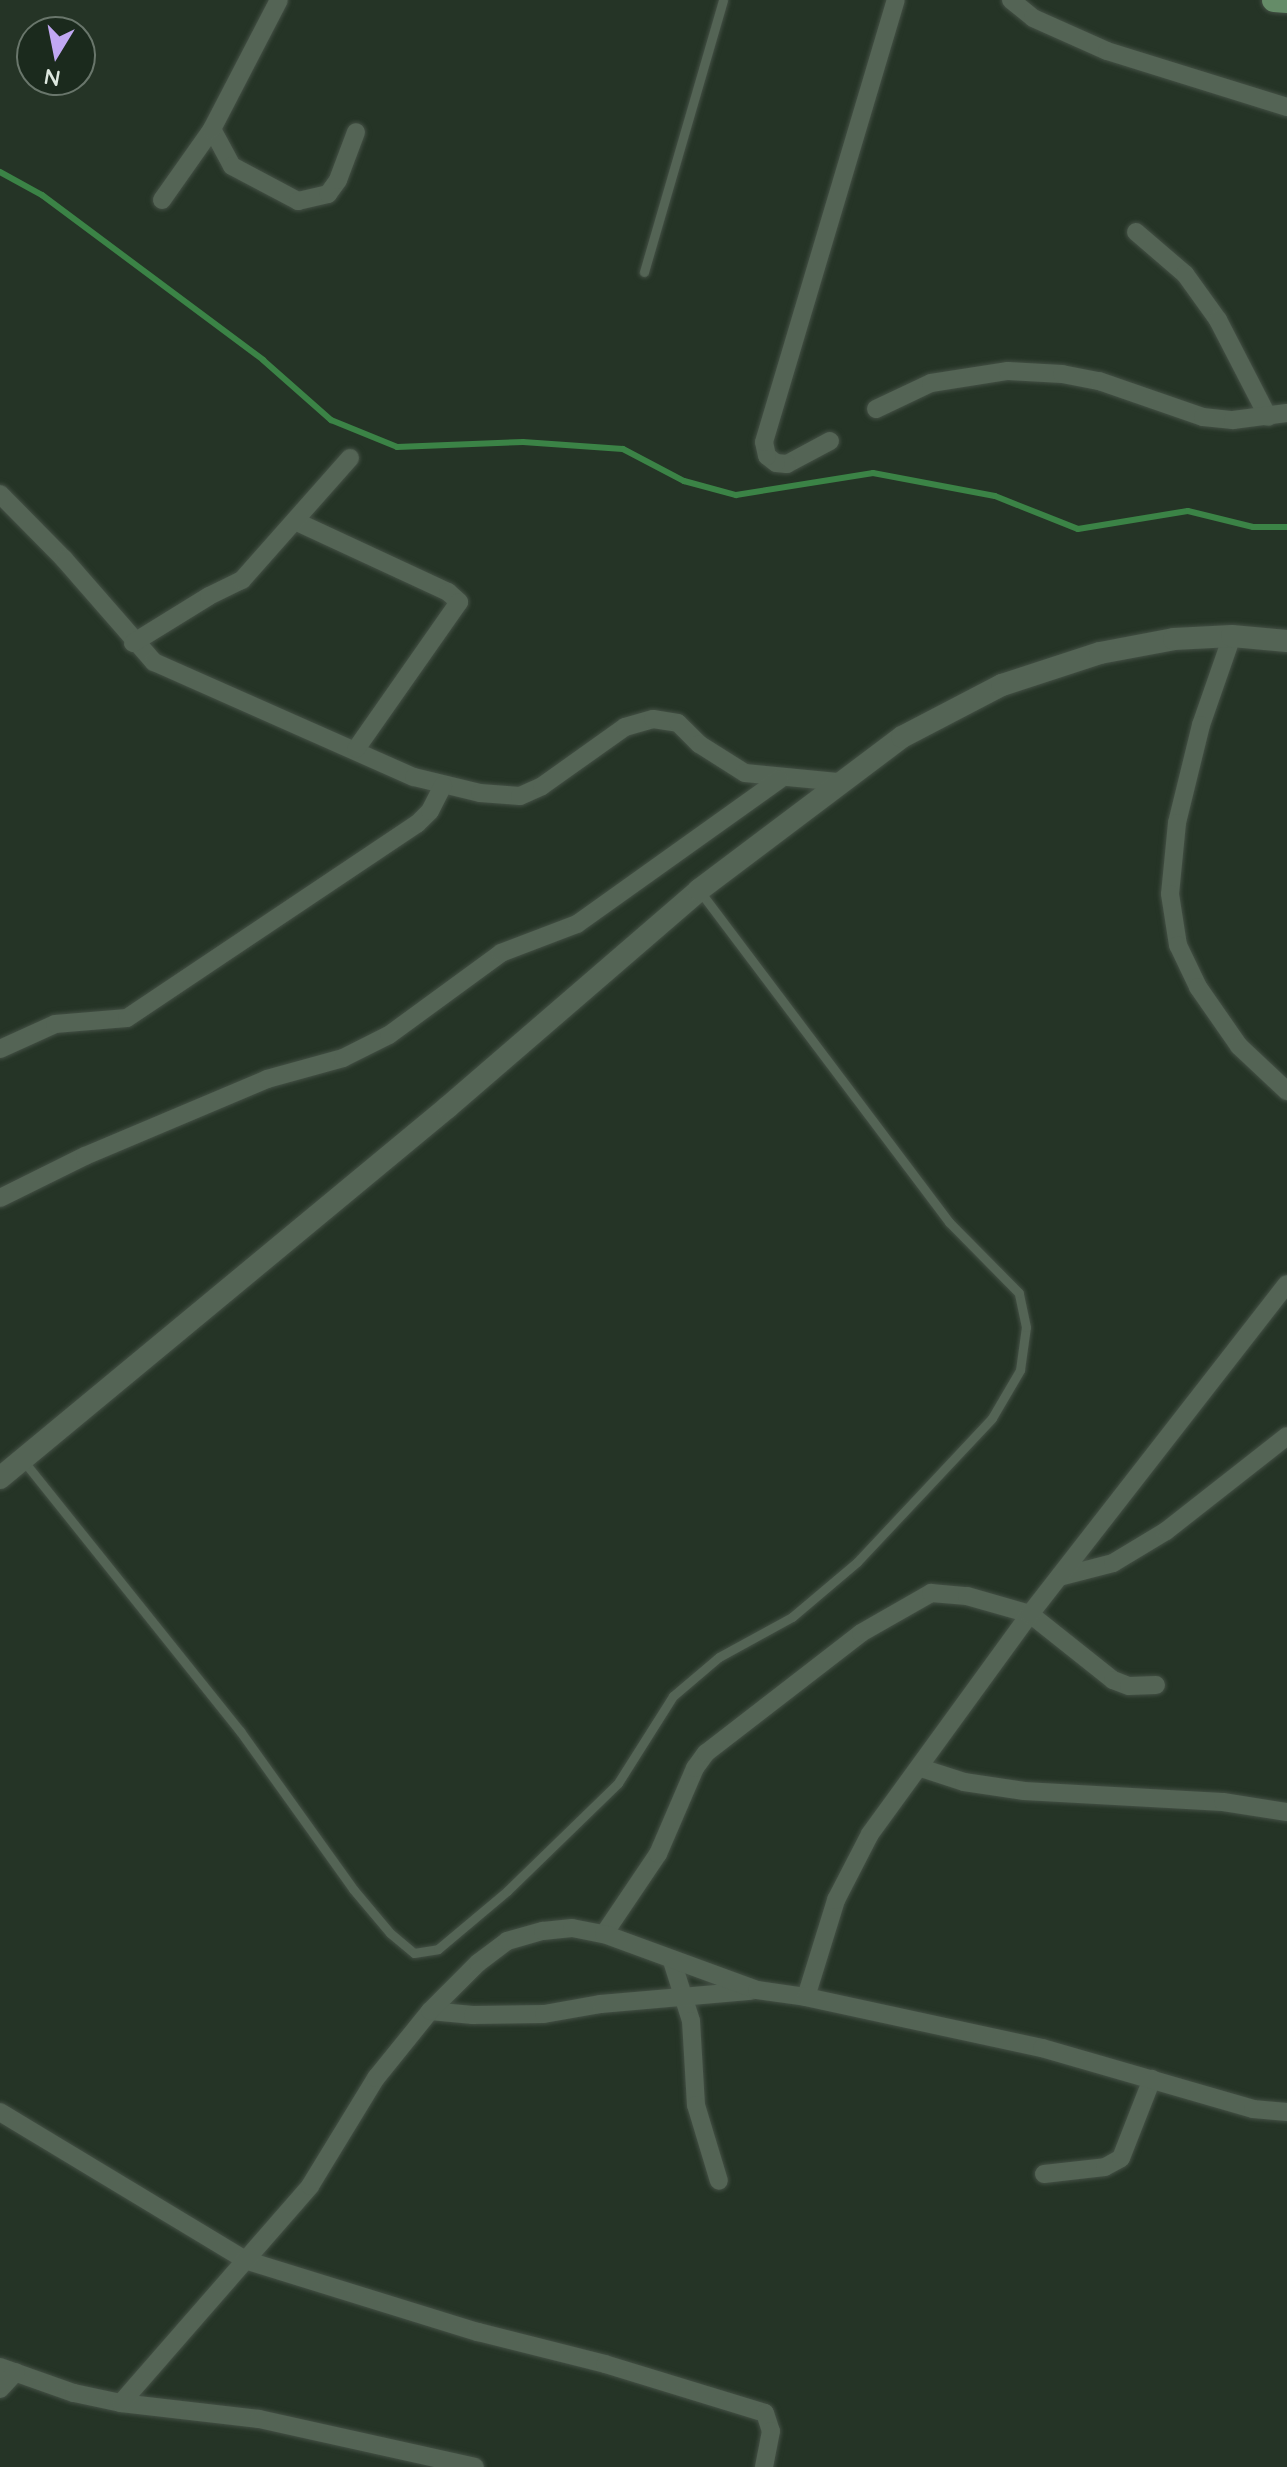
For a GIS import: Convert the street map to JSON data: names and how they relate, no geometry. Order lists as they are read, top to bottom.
{
  "north": "bottom"
}
